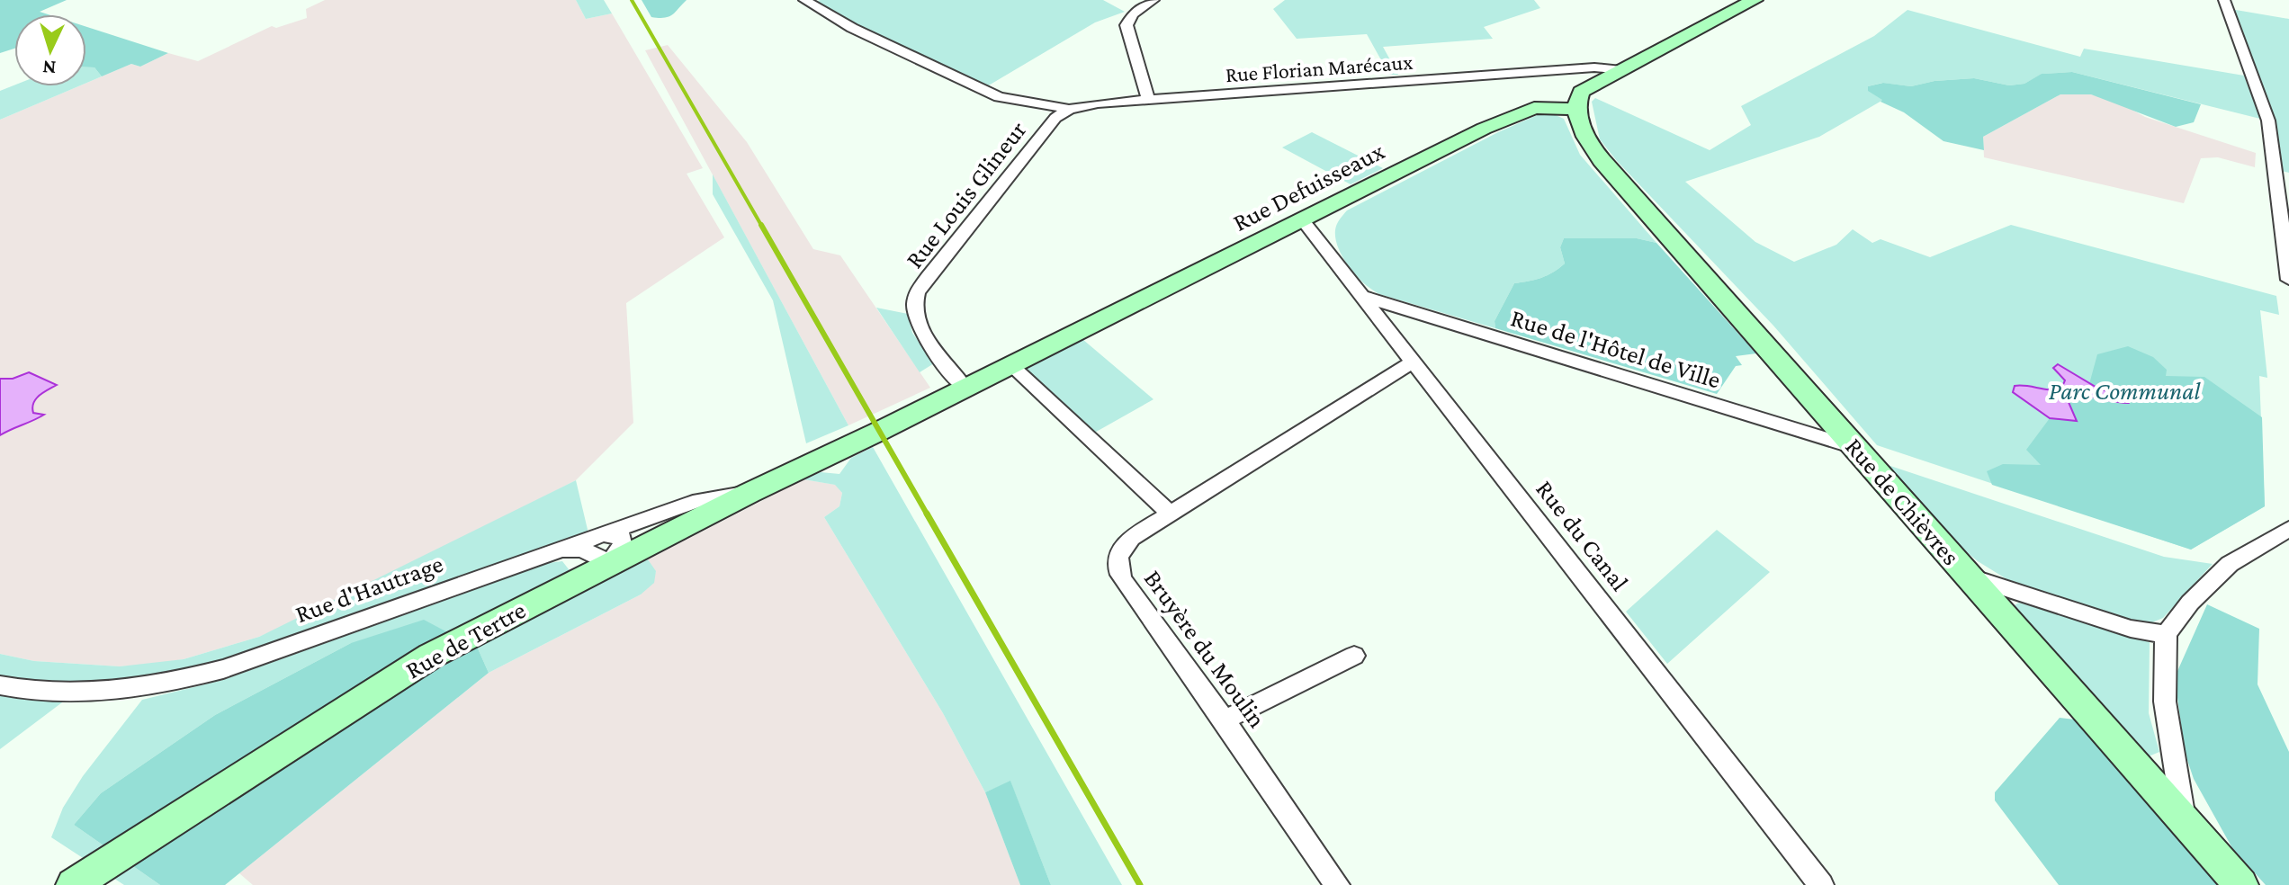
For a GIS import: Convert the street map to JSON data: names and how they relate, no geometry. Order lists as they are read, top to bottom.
{
  "streets": {
    "street": [
      "Rue Florian Marécaux",
      "Rue Defuisseaux",
      "Rue Louis Glineur",
      "Rue de l'Hôtel de Ville",
      "Rue de Chièvres",
      "Rue du Canal",
      "Rue d'Hautrage",
      "Rue de Tertre",
      "Bruyère du Moulin"
    ]
  },
  "crossings": [
    ["Rue Florian Marécaux", "Rue Louis Glineur"],
    ["Rue Defuisseaux", "Rue Louis Glineur"],
    ["Rue Defuisseaux", "Rue de Chièvres"],
    ["Rue Defuisseaux", "Rue du Canal"],
    ["Rue Defuisseaux", "Rue de Tertre"],
    ["Rue de l'Hôtel de Ville", "Rue de Chièvres"],
    ["Rue de l'Hôtel de Ville", "Rue du Canal"],
    ["Rue du Canal", "Bruyère du Moulin"],
    ["Rue d'Hautrage", "Rue de Tertre"]
  ],
  "parks": ["Parc Communal"],
  "north": "bottom"
}
